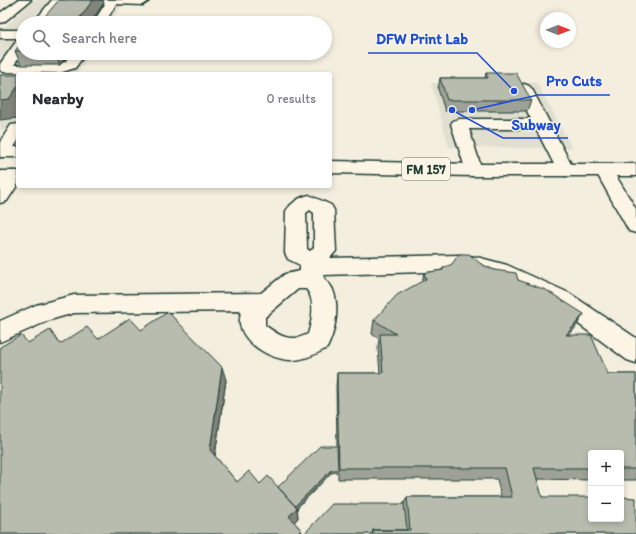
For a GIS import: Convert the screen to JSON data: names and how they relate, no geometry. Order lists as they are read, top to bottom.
{
  "streets": {
    "main road": ["FM 157"]
  },
  "places": ["DFW Print Lab", "Subway", "Pro Cuts"],
  "north": "right",
  "page": {
    "search": "Search here",
    "heading": ["Nearby", "0 results"],
    "map_buttons": ["+", "−"]
  }
}
